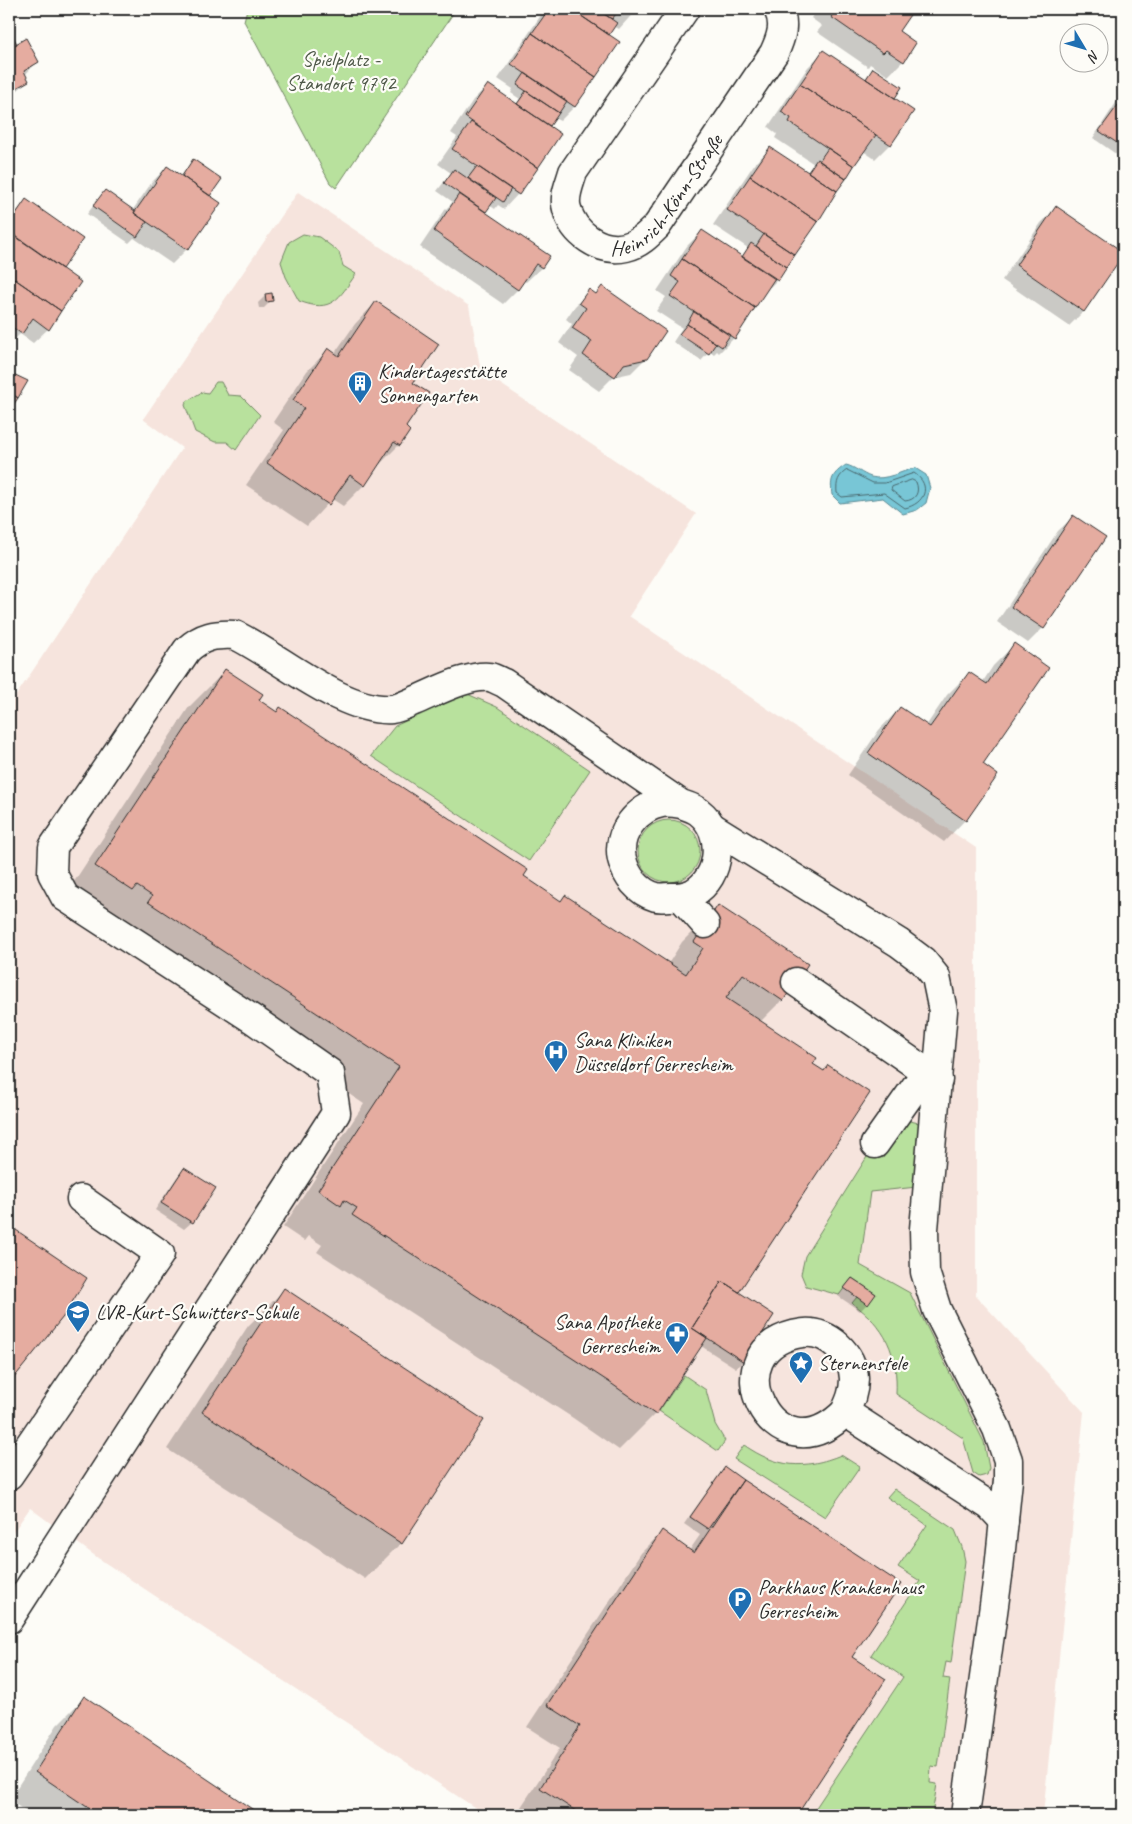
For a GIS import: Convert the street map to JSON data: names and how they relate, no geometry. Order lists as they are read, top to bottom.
{
  "streets": {
    "street": ["Heinrich-Könn-Straße"]
  },
  "parks": ["Spielplatz - Standort 9792"],
  "places": {
    "building": ["Kindertagesstätte Sonnengarten"],
    "hospital": ["Sana Kliniken Düsseldorf Gerresheim"],
    "school or university": ["LVR-Kurt-Schwitters-Schule"],
    "pharmacy": ["Sana Apotheke Gerresheim"],
    "place": ["Sternenstele"],
    "parking": ["Parkhaus Krankenhaus Gerresheim"]
  },
  "north": "bottom right"
}
